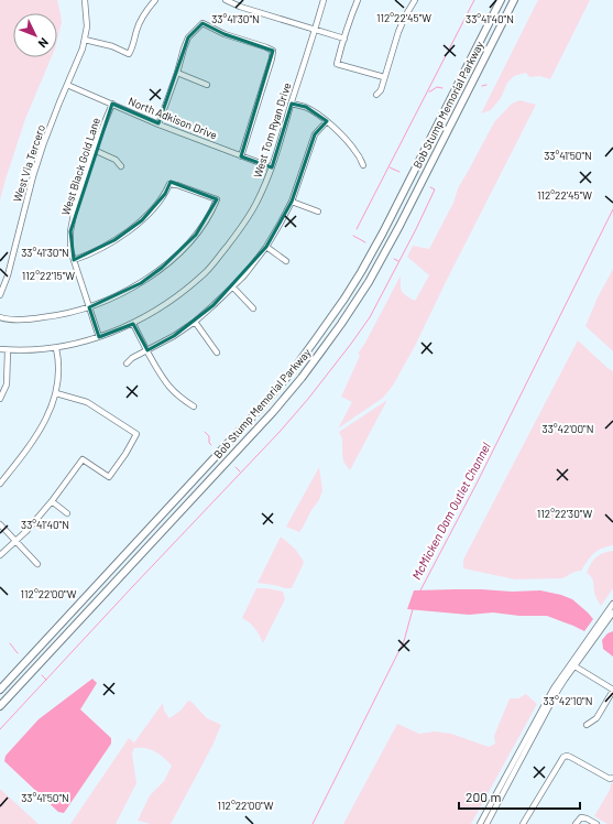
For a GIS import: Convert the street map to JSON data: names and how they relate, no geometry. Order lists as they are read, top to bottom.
{
  "streets": {
    "highway": ["Bob Stump Memorial Parkway"],
    "street": [
      "North Adkison Drive",
      "West Tom Ryan Drive",
      "West Via Tercero",
      "West Black Gold Lane"
    ]
  },
  "crossings": [
    ["North Adkison Drive", "West Tom Ryan Drive"],
    ["North Adkison Drive", "West Via Tercero"],
    ["North Adkison Drive", "West Black Gold Lane"],
    ["West Tom Ryan Drive", "West Black Gold Lane"]
  ],
  "water": ["McMicken Dam Outlet Channel"],
  "scale_bar": "200 m",
  "north": "bottom right",
  "coordinates": [
    "112°22'45\"W",
    "33°41'30\"N",
    "33°41'40\"N",
    "33°41'50\"N",
    "112°22'15\"W",
    "33°42'00\"N",
    "112°22'30\"W",
    "112°22'00\"W",
    "33°42'10\"N"
  ]
}
